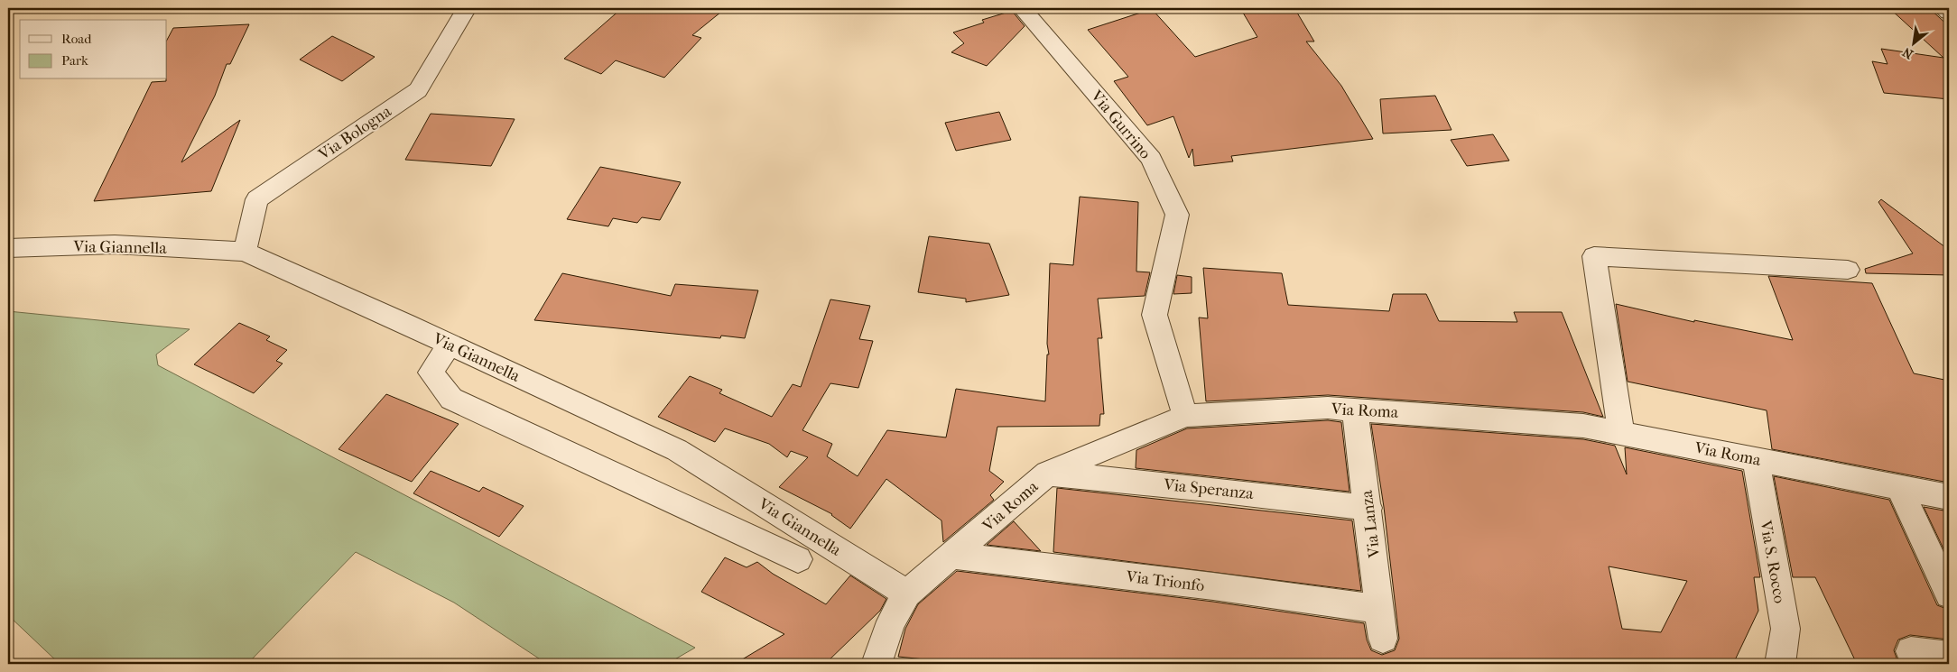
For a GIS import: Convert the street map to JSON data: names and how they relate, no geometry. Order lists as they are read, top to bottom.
{
  "streets": {
    "street": [
      "Via Gurrino",
      "Via Bologna",
      "Via Giannella",
      "Via Roma",
      "Via Speranza",
      "Via Lanza",
      "Via S. Rocco",
      "Via Trionfo"
    ]
  },
  "crossings": [
    ["Via Gurrino", "Via Roma"],
    ["Via Bologna", "Via Giannella"],
    ["Via Giannella", "Via Roma"],
    ["Via Roma", "Via Speranza"],
    ["Via Roma", "Via Lanza"],
    ["Via Roma", "Via S. Rocco"],
    ["Via Roma", "Via Trionfo"],
    ["Via Speranza", "Via Lanza"],
    ["Via Lanza", "Via Trionfo"]
  ],
  "legend": ["Road", "Park"],
  "north": "bottom left"
}
